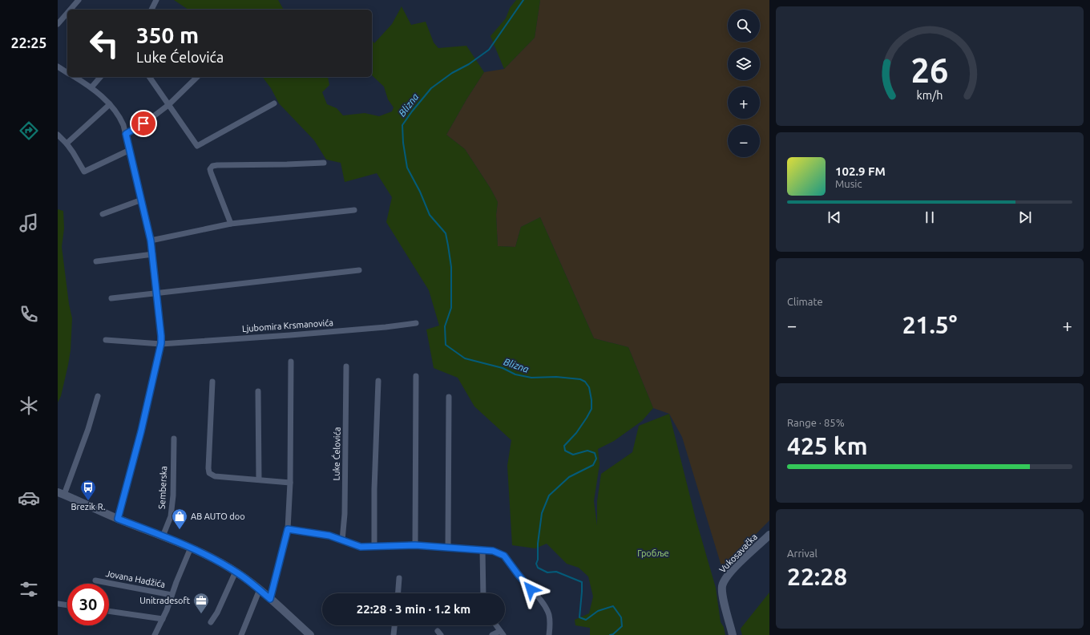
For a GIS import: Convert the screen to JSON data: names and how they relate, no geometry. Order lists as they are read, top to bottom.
{
  "streets": {
    "main road": ["Vukosavačka"],
    "street": [
      "Ljubomira Krsmanovića",
      "Luke Ćelovića",
      "Semberska",
      "Jovana Hadžića"
    ]
  },
  "water": ["Blizna"],
  "parks": ["Гробље"],
  "places": {
    "bus stop": ["Brezik R."],
    "shop": ["AB AUTO doo"],
    "office": ["Unitradesoft"]
  },
  "page": {
    "tabs": "22:25",
    "map_buttons": ["+", "−"],
    "turn": ["350 m", "Luke Ćelovića"],
    "song": ["102.9 FM", "Music"],
    "tile": [
      "Climate",
      ["Range · 85%", "425 km"],
      ["Arrival", "22:28"]
    ],
    "heat": ["−", "21.5°", "+"],
    "limit": "30",
    "trip": "22:28 · 3 min · 1.2 km",
    "gauge": ["26", "km/h"]
  }
}
